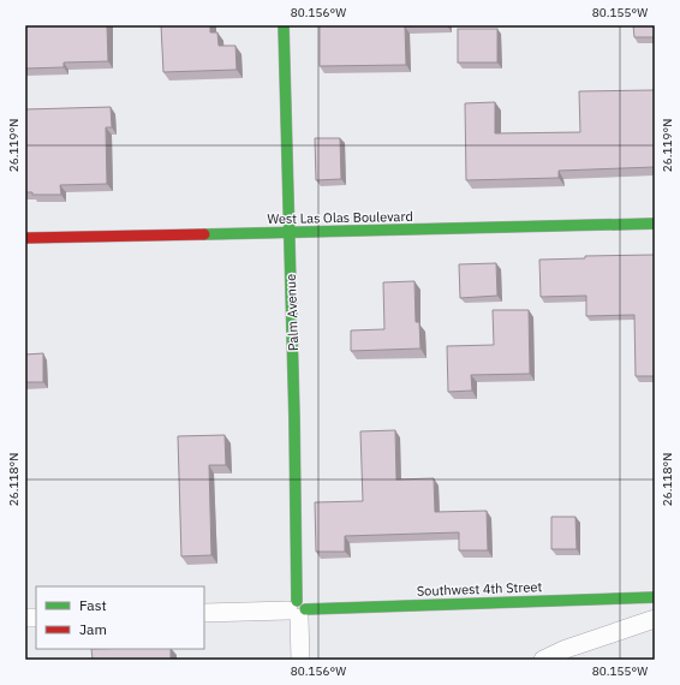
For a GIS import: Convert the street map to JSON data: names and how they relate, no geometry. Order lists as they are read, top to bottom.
{
  "streets": {
    "street": ["West Las Olas Boulevard", "Palm Avenue", "Southwest 4th Street"]
  },
  "crossings": [
    ["West Las Olas Boulevard", "Palm Avenue"],
    ["Palm Avenue", "Southwest 4th Street"]
  ],
  "legend": ["Fast", "Jam"],
  "coordinates": [
    "80.156°W",
    "80.155°W",
    "26.119°N",
    "26.118°N"
  ]
}
